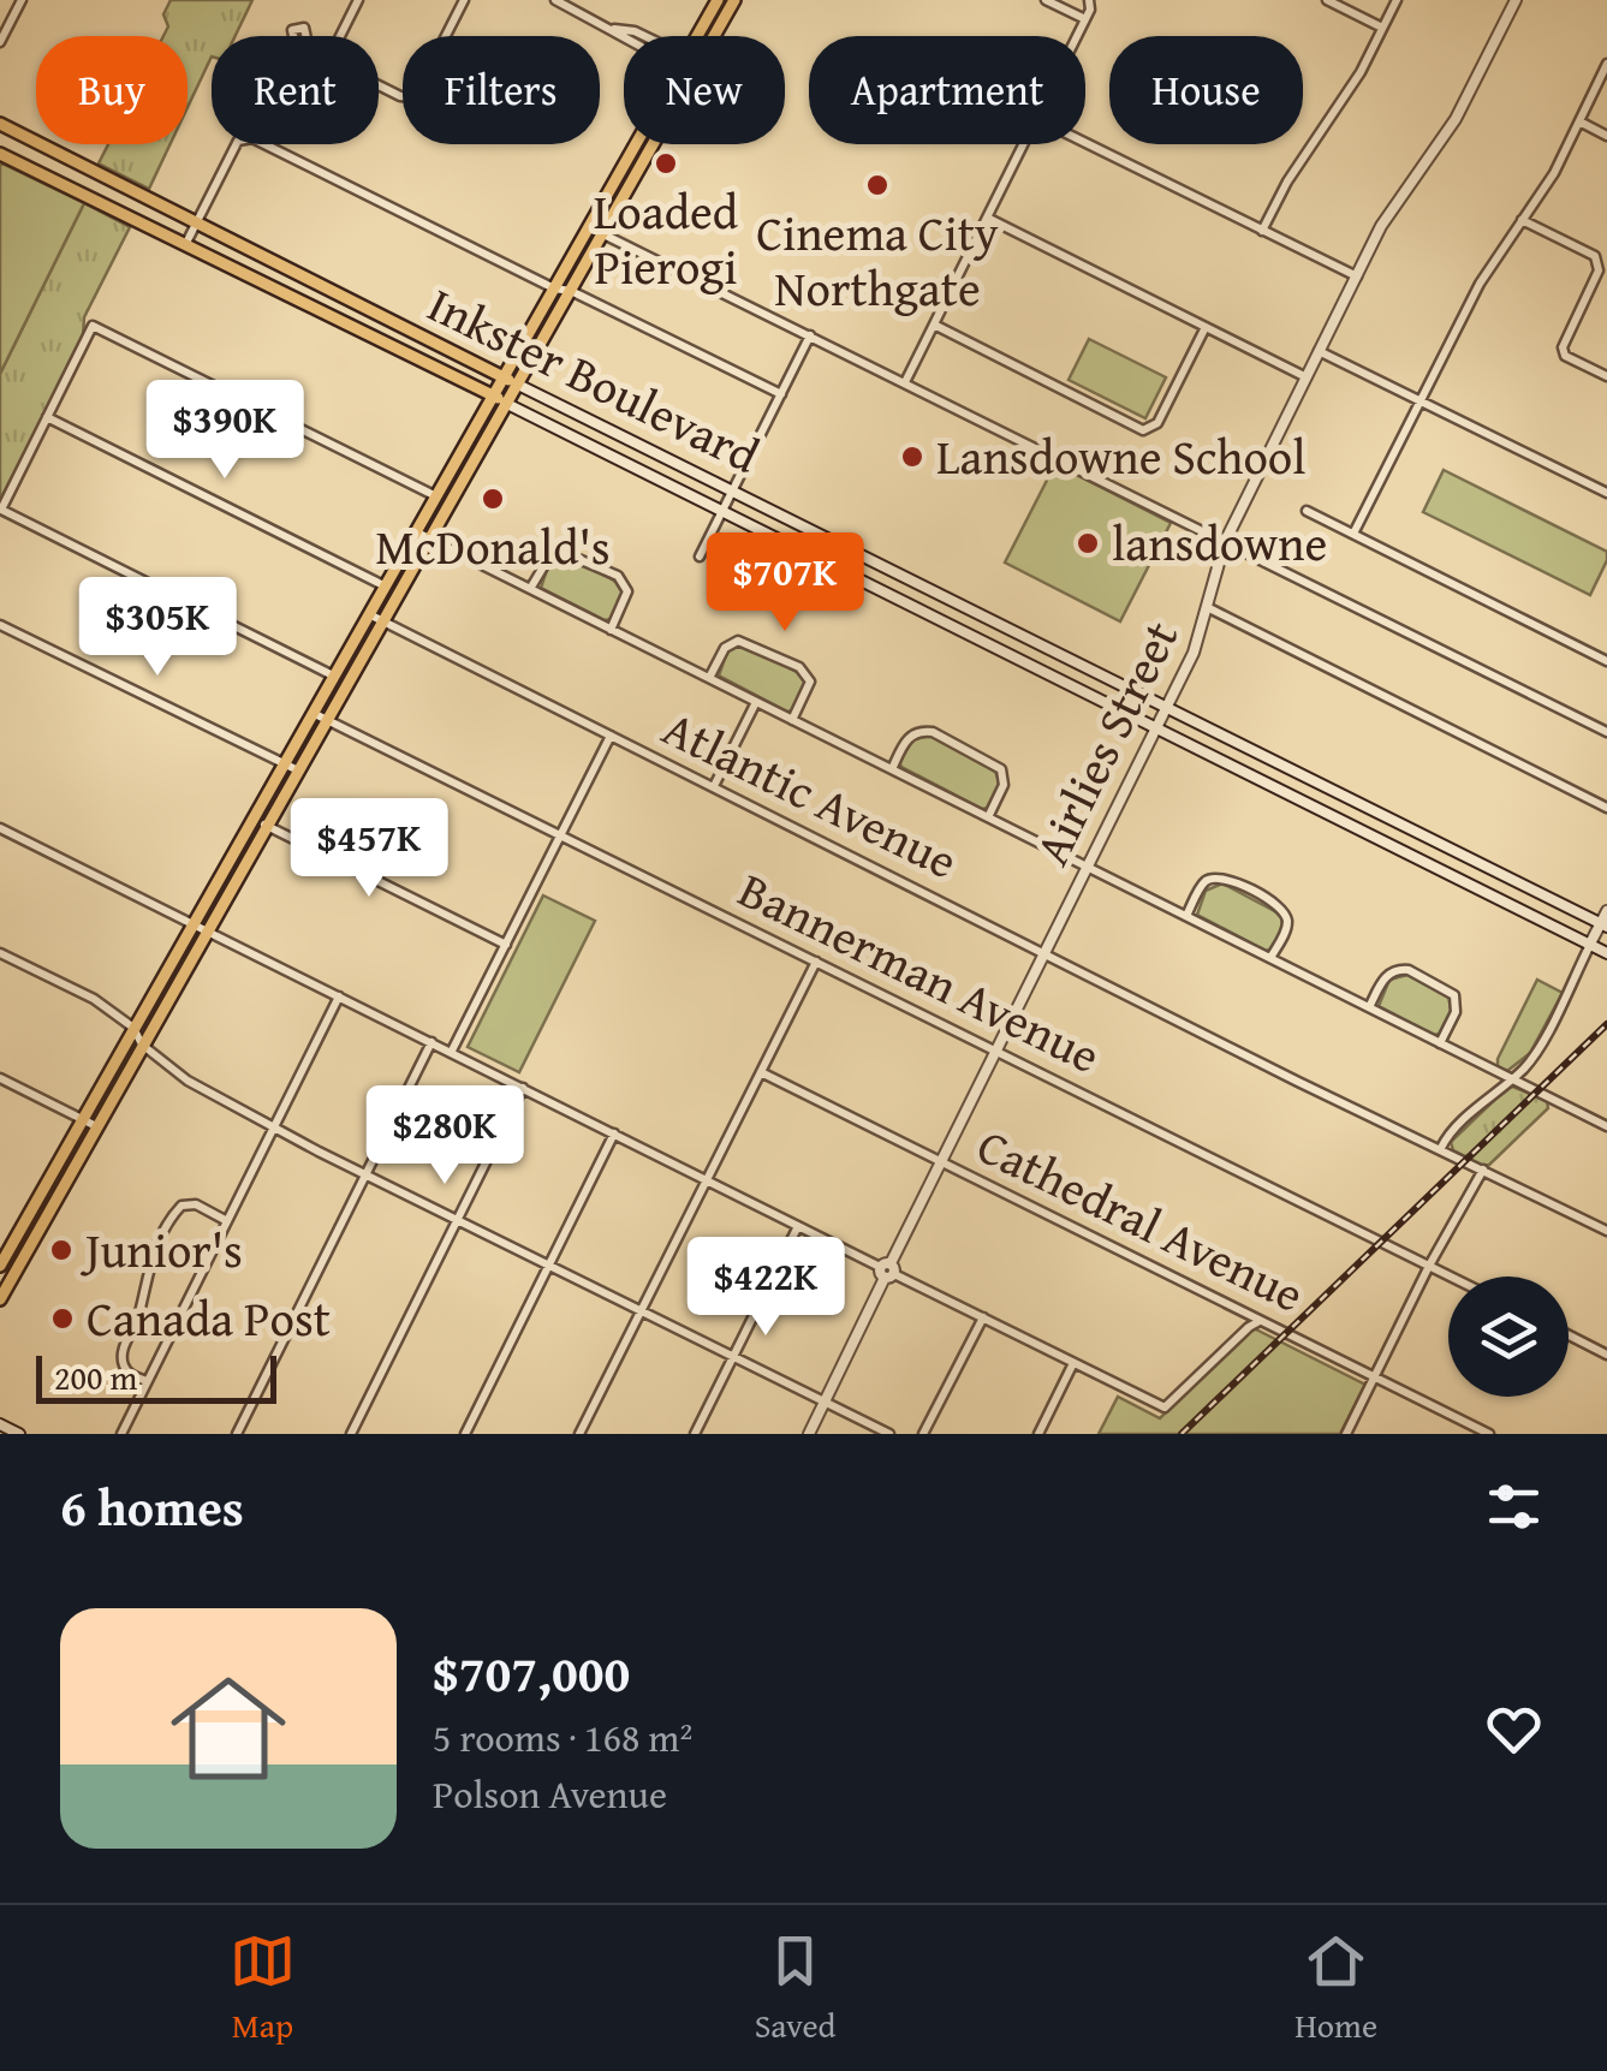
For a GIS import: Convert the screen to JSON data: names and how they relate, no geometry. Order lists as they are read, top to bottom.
{
  "streets": {
    "main road": ["Inkster Boulevard", "Airlies Street"],
    "street": ["Atlantic Avenue", "Bannerman Avenue", "Cathedral Avenue"]
  },
  "crossings": [
    ["Inkster Boulevard", "Airlies Street"],
    ["Airlies Street", "Atlantic Avenue"],
    ["Airlies Street", "Bannerman Avenue"],
    ["Airlies Street", "Cathedral Avenue"]
  ],
  "places": [
    "Loaded Pierogi",
    "Cinema City Northgate",
    "Lansdowne School",
    "McDonald's",
    "lansdowne",
    "Junior's",
    "Canada Post"
  ],
  "scale_bar": "200 m",
  "page": {
    "chip": [
      "Buy",
      "Rent",
      "Filters",
      "New",
      "Apartment",
      "House"
    ],
    "price": [
      "$390K",
      "$707K",
      "$305K",
      "$457K",
      "$280K",
      "$422K"
    ],
    "scale": "200 m",
    "heading": "6 homes",
    "list": [
      {
        "name": "$707,000",
        "note": "5 rooms · 168 m² · Polson Avenue"
      }
    ],
    "tabs": ["Map", "Saved", "Home"]
  }
}
